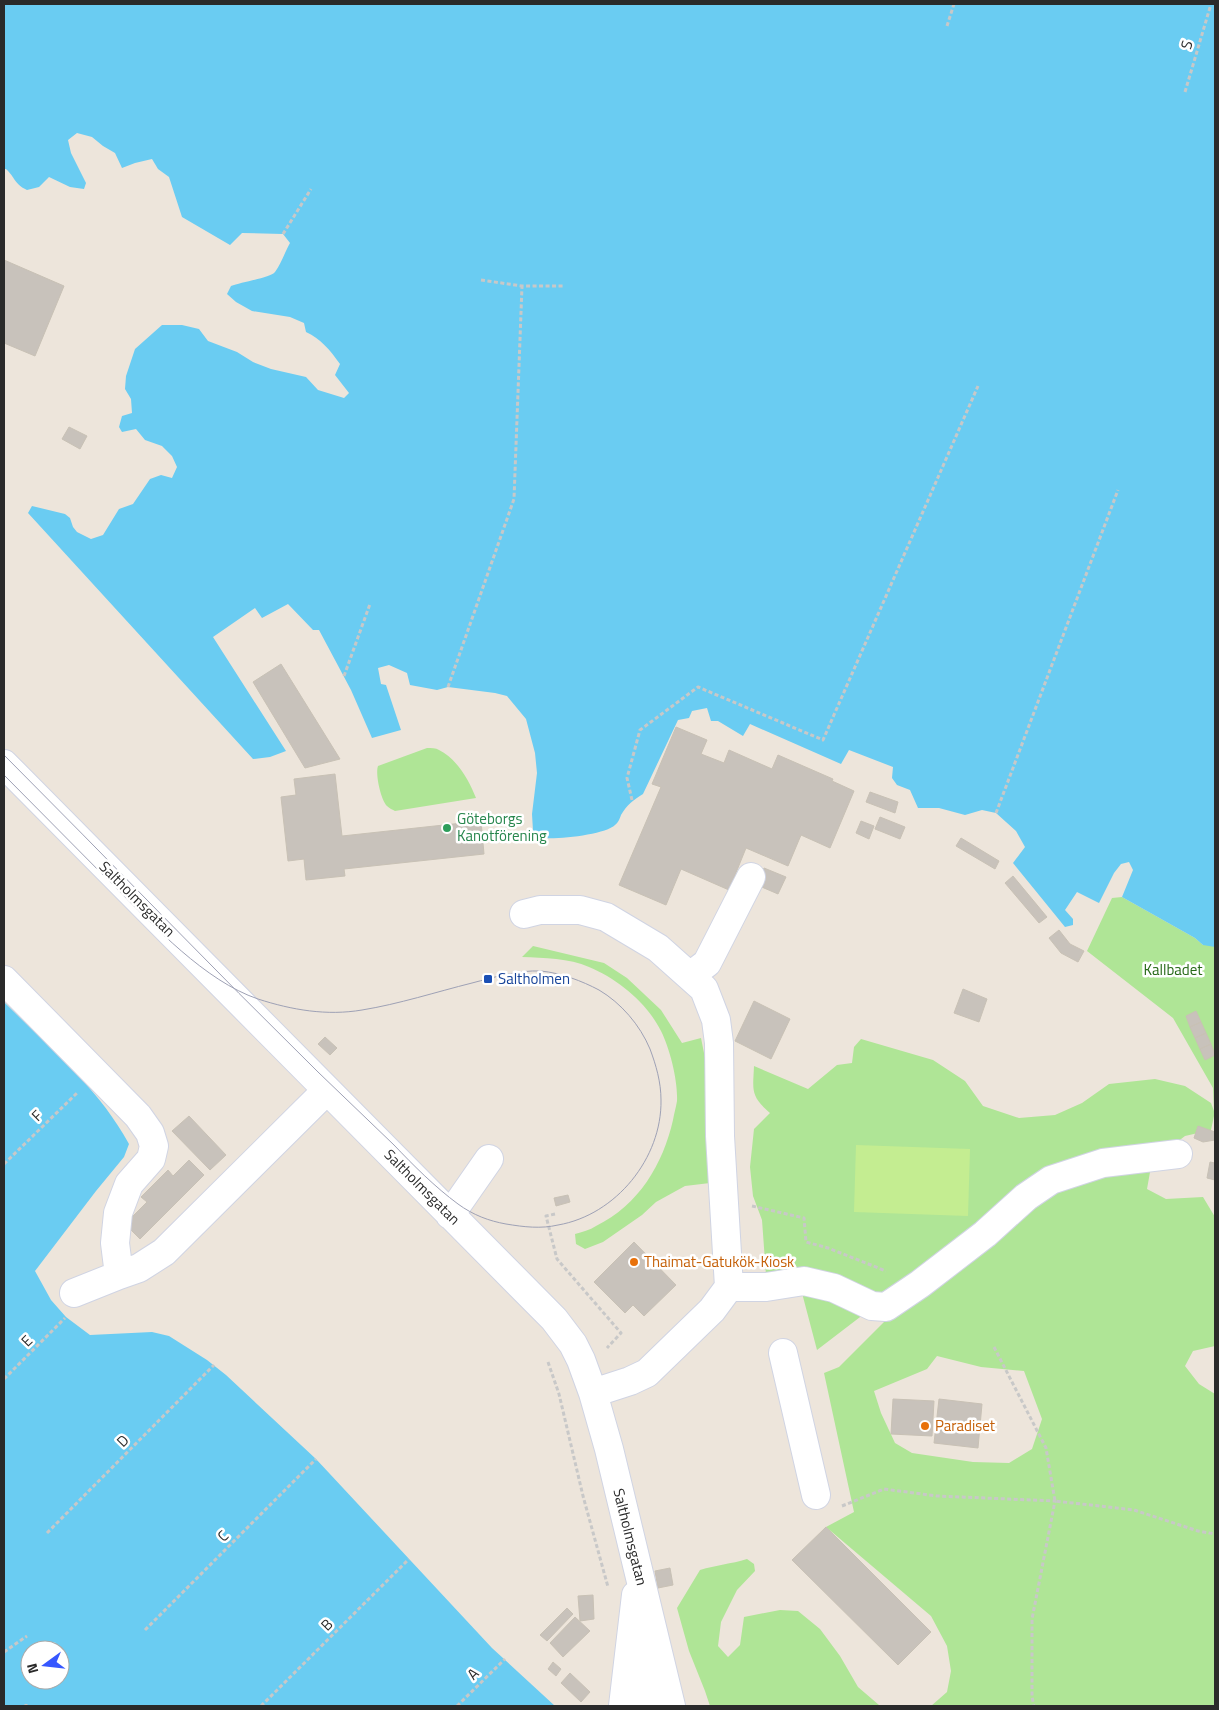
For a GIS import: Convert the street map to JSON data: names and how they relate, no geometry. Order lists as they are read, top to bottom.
{
  "streets": {
    "street": ["Saltholmsgatan"],
    "path": [
      "S",
      "F",
      "E",
      "D",
      "C",
      "B",
      "A"
    ]
  },
  "parks": ["Kallbadet"],
  "places": {
    "other": ["Göteborgs Kanotförening", "Thaimat-Gatukök-Kiosk", "Paradiset"],
    "transit": ["Saltholmen"]
  },
  "north": "left"
}
